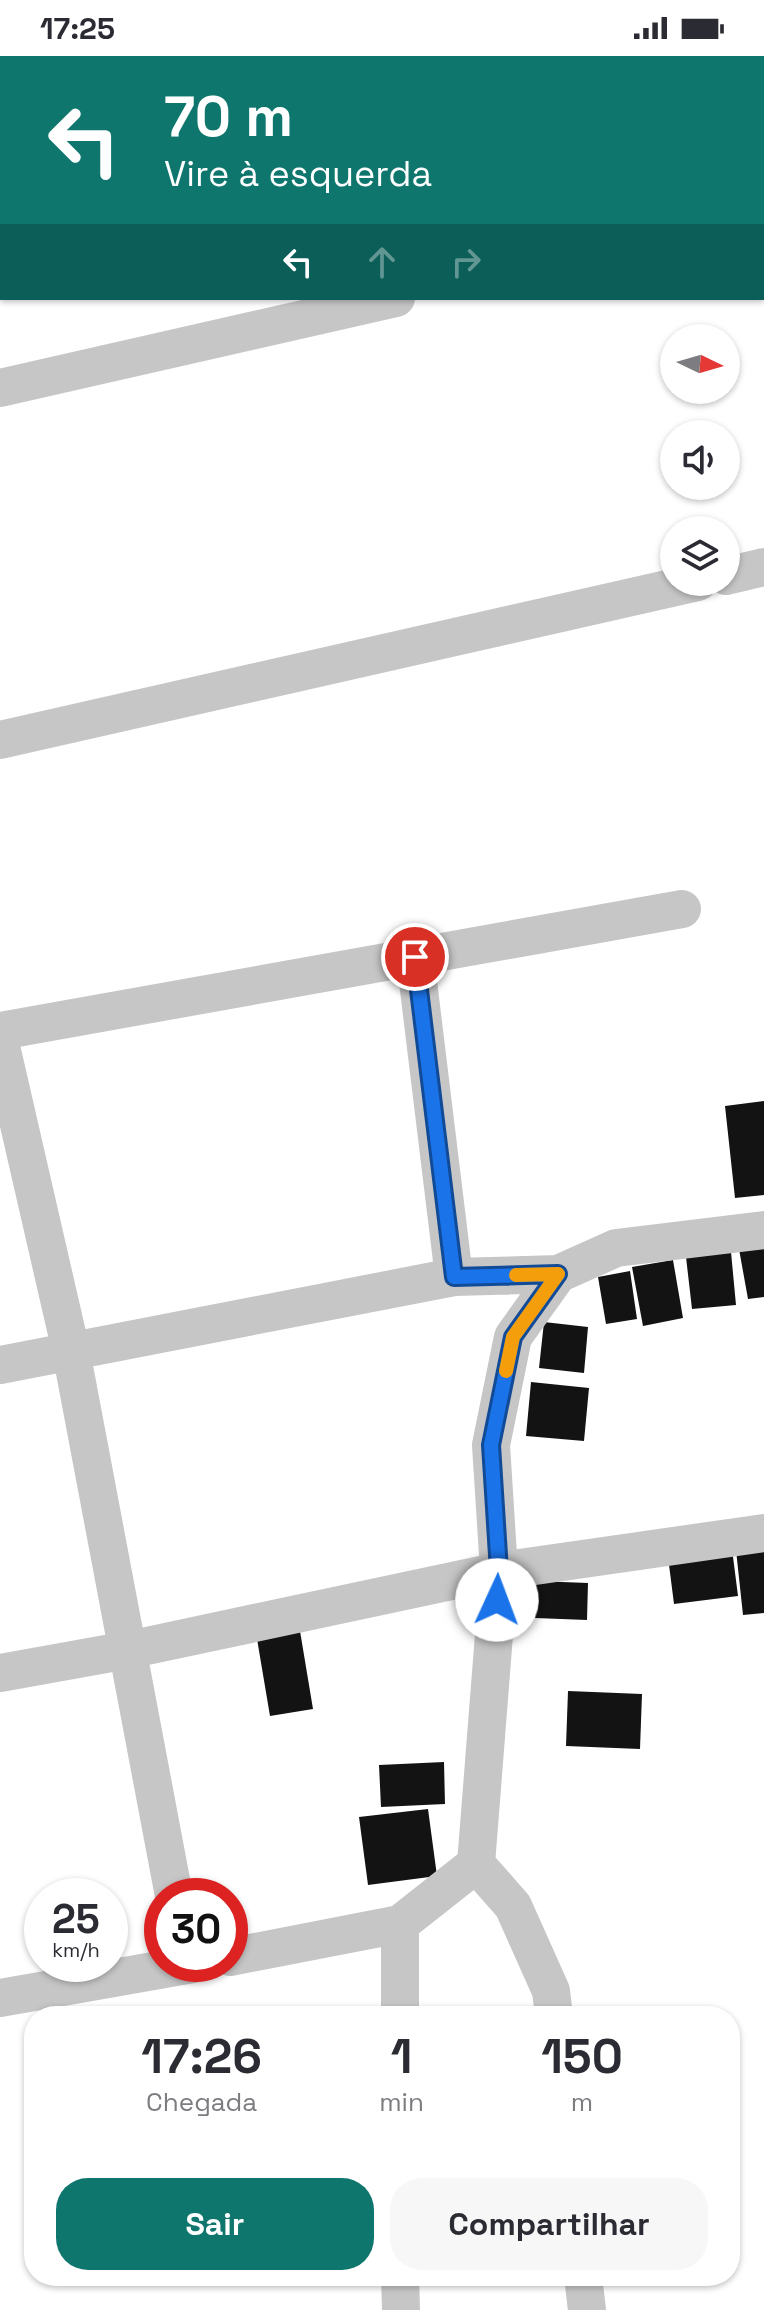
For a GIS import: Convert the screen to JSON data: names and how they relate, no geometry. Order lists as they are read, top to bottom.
{
  "north": "right",
  "page": {
    "status": "17:25",
    "turn": ["70 m", "Vire à esquerda"],
    "speed": "25 km/h",
    "limit": "30",
    "eta": [
      "17:26",
      "Chegada",
      "1",
      "min",
      "150",
      "m"
    ],
    "buttons": ["Sair", "Compartilhar"]
  }
}
